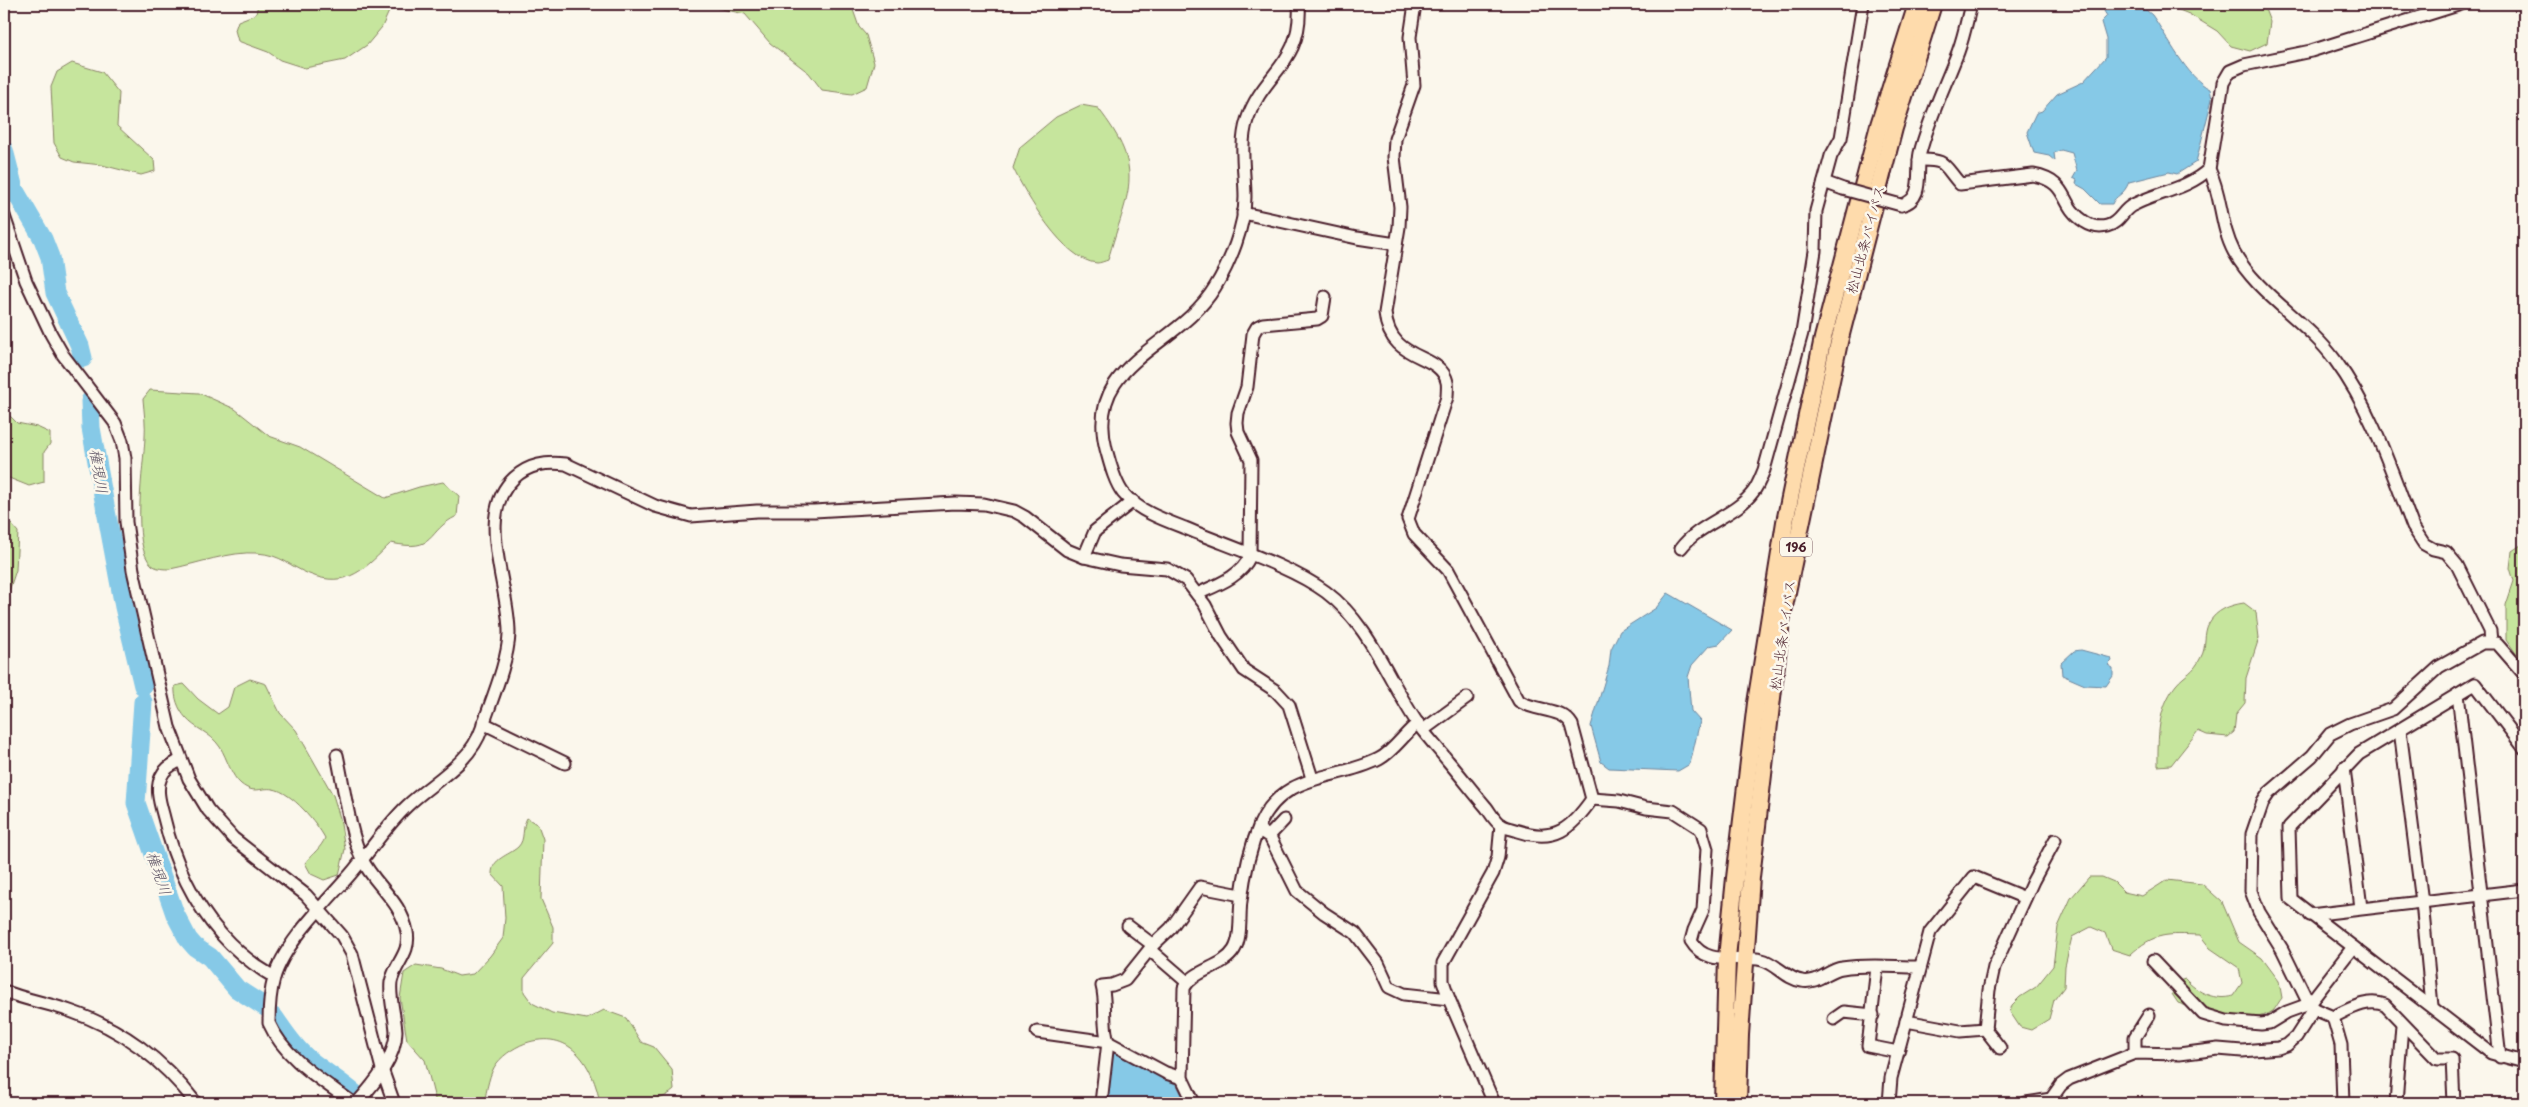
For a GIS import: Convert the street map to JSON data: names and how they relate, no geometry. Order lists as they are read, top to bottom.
{
  "streets": {
    "highway": ["松山北条バイパス", "196"]
  },
  "water": ["権現川"]
}
